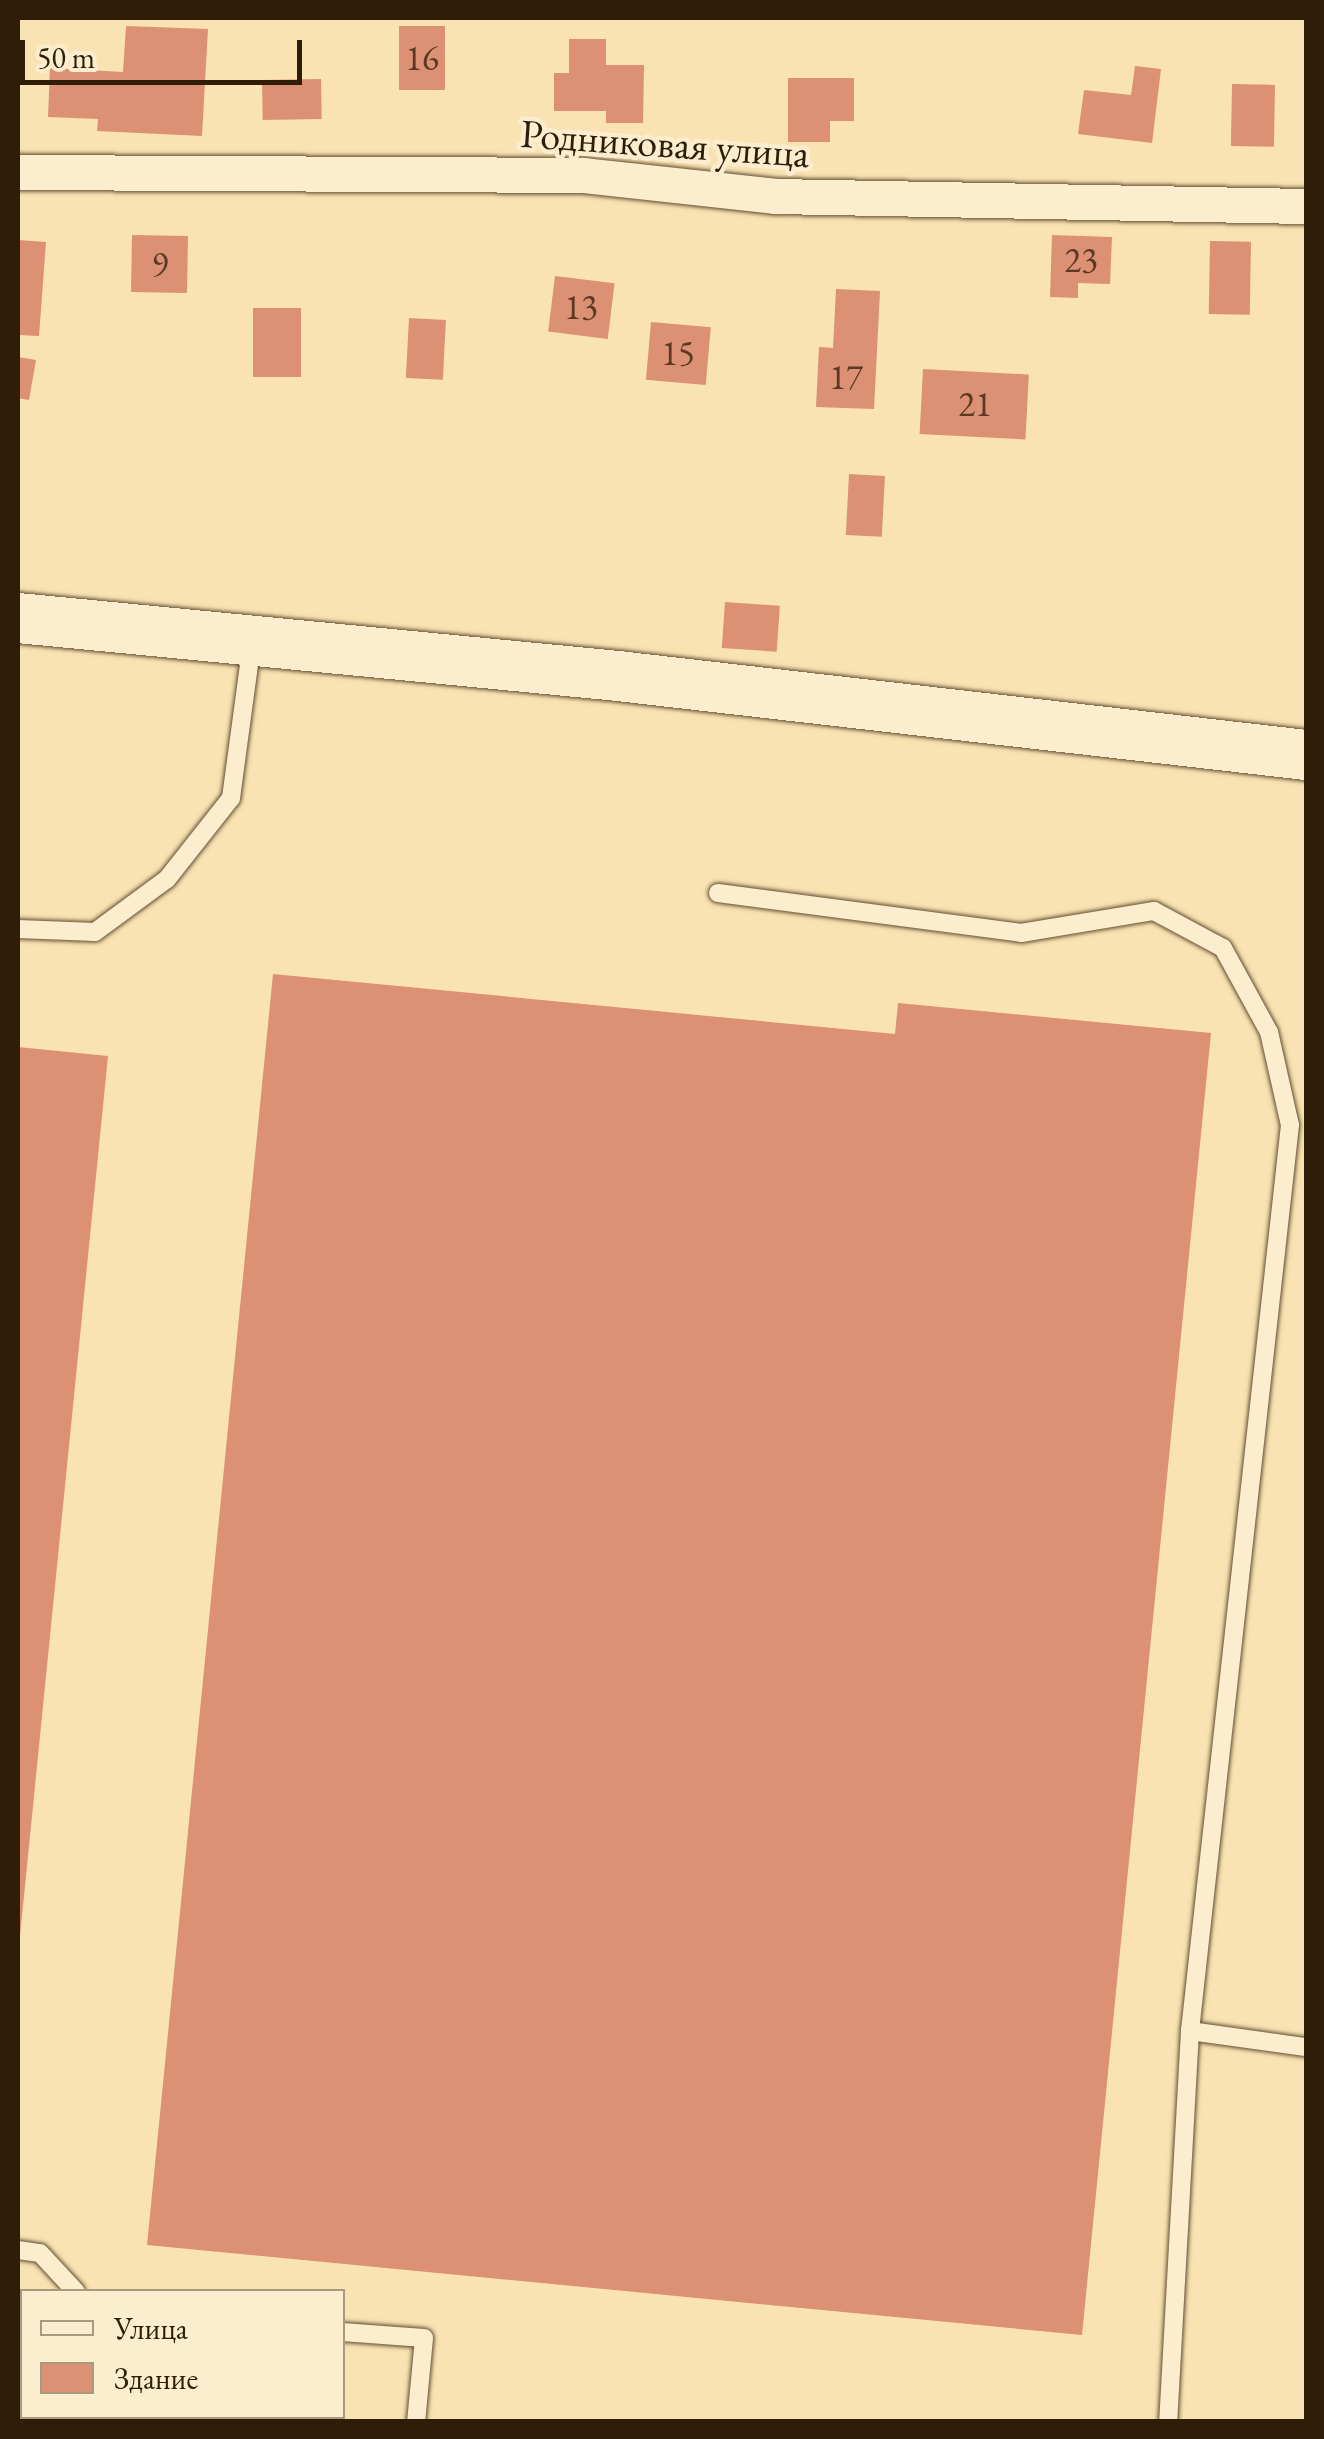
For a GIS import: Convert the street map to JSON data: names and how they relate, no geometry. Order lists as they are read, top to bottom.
{
  "streets": {
    "street": ["Родниковая улица"]
  },
  "house_numbers": [
    "16",
    "23",
    "9",
    "13",
    "15",
    "17",
    "21"
  ],
  "legend": ["Улица", "Здание"],
  "scale_bar": "50 m"
}
